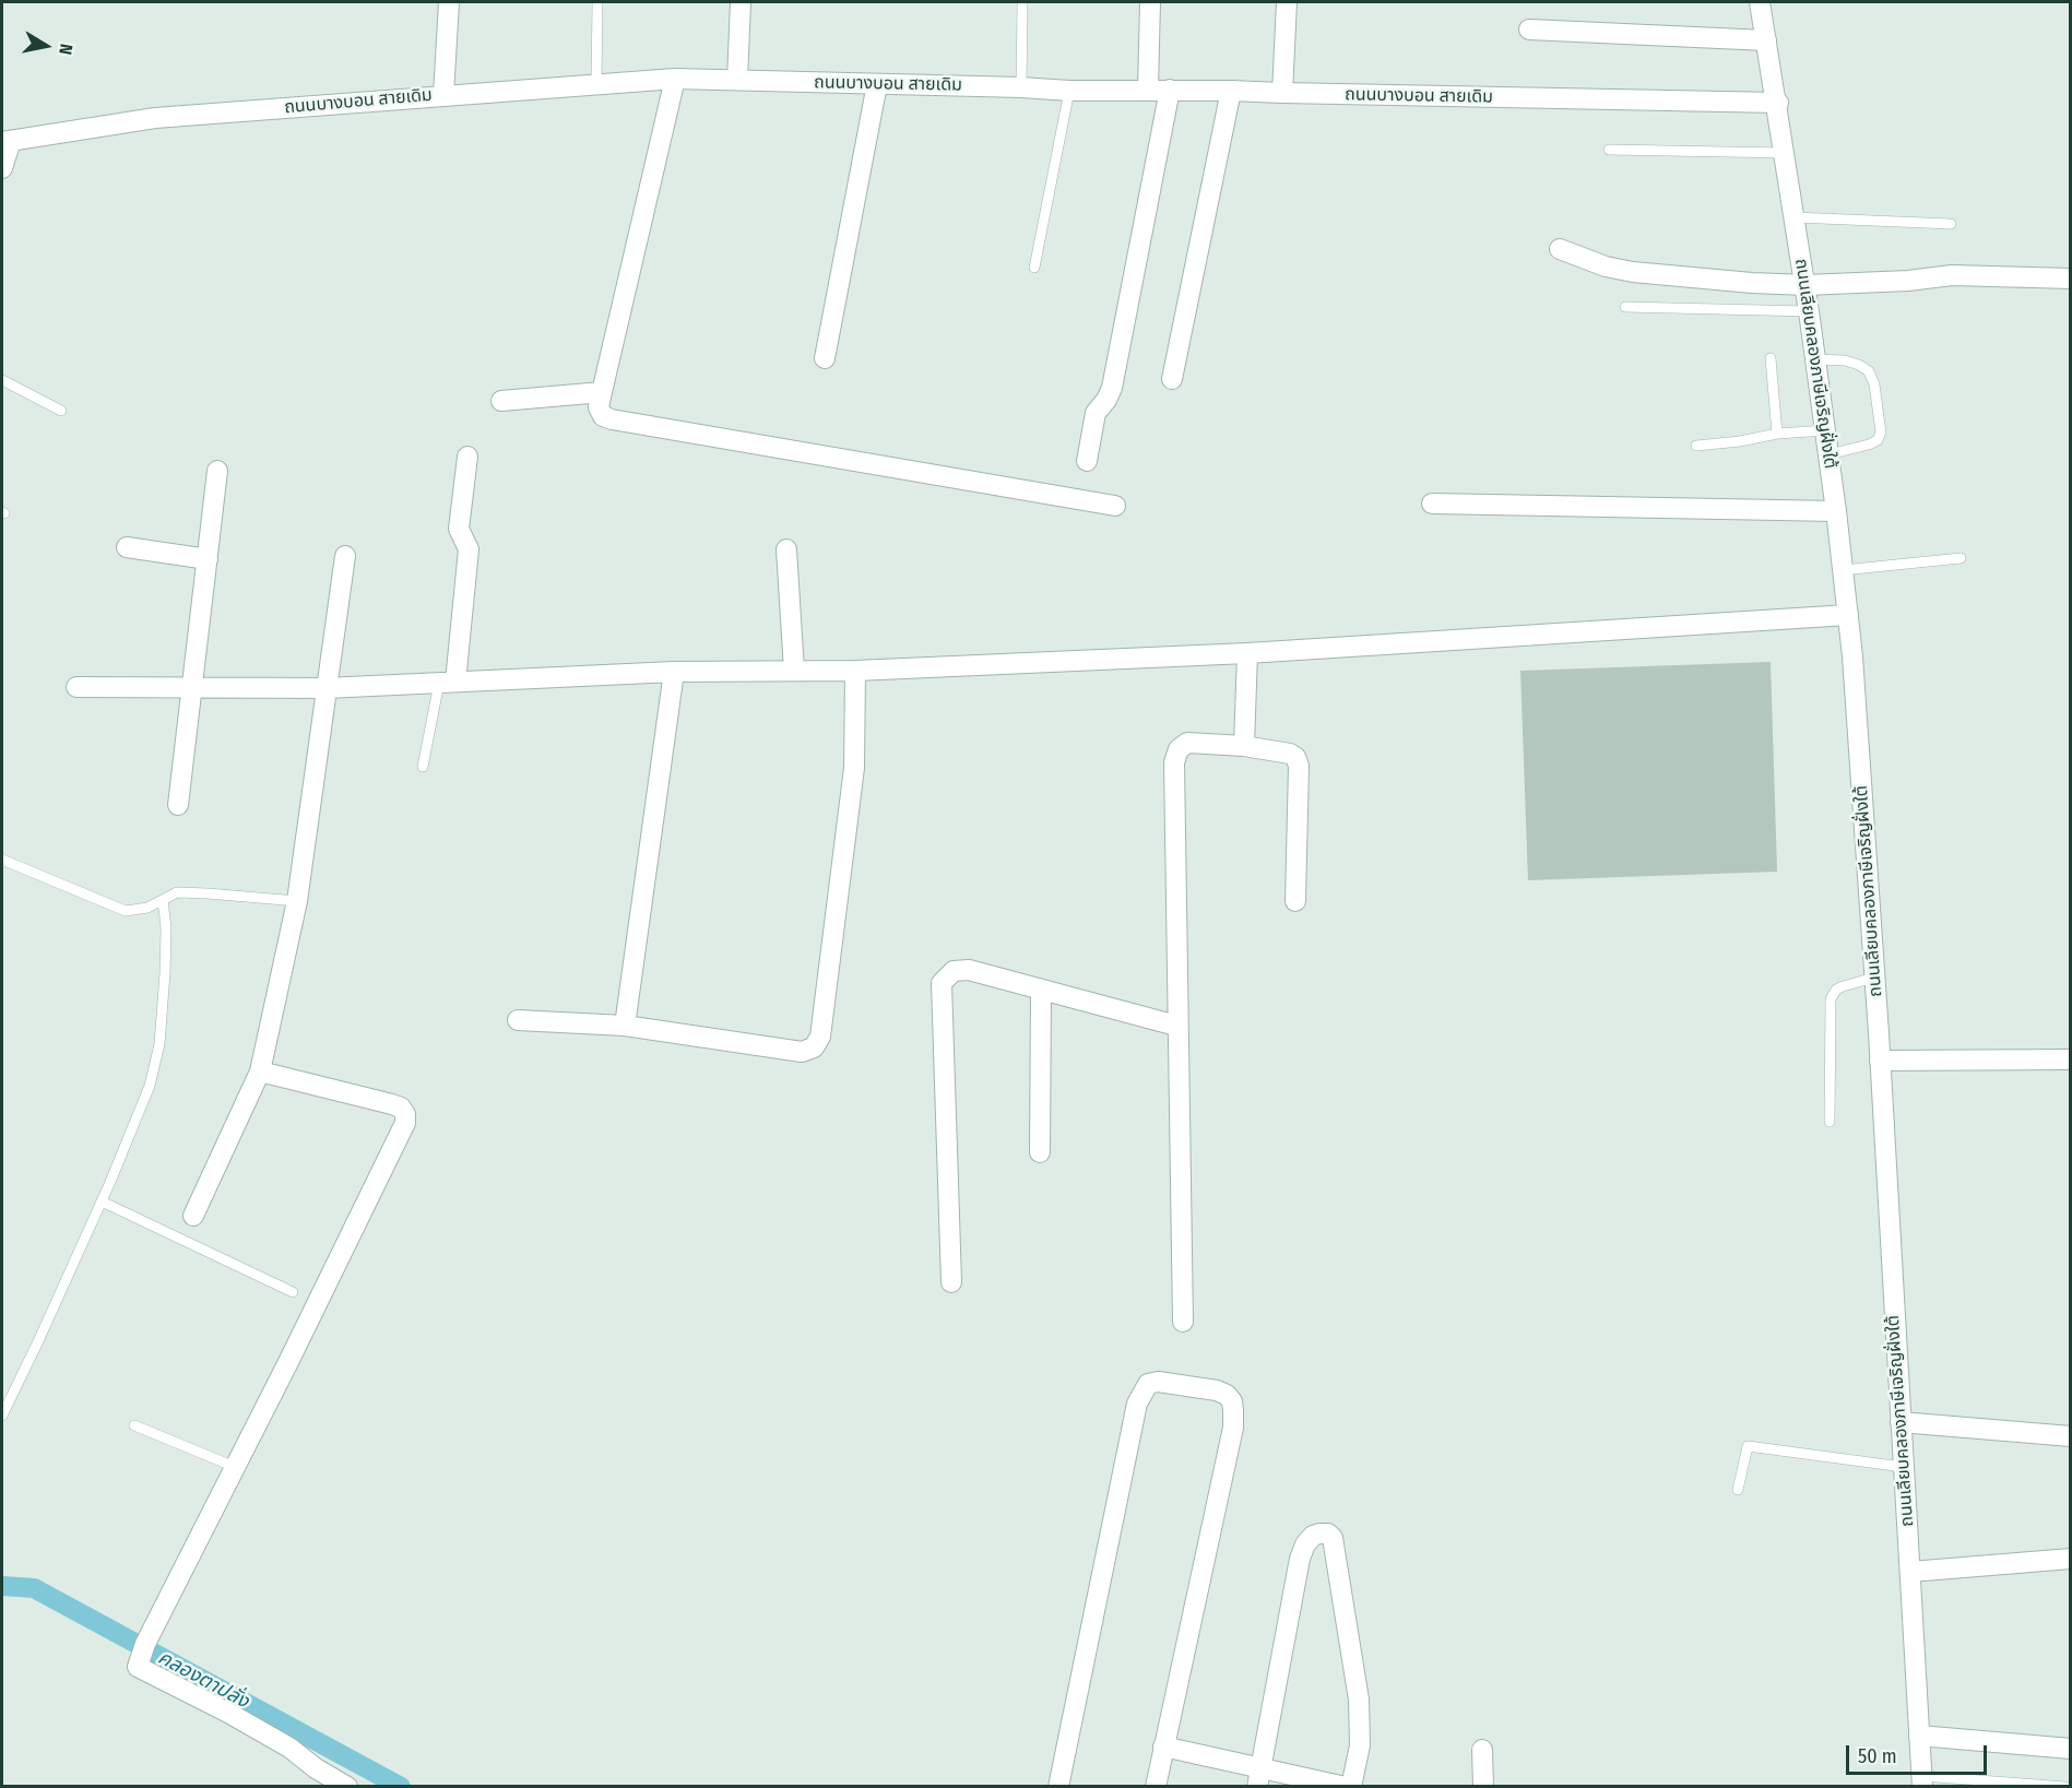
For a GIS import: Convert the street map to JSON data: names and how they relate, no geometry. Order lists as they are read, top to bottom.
{
  "streets": {
    "street": ["ถนนบางบอน สายเดิม", "ถนนเลียบคลองภาษีเจริญฝั่งใต้"]
  },
  "crossings": [
    ["ถนนบางบอน สายเดิม", "ถนนเลียบคลองภาษีเจริญฝั่งใต้"]
  ],
  "water": ["คลองตาปลั่ง"],
  "scale_bar": "50 m",
  "north": "right"
}
